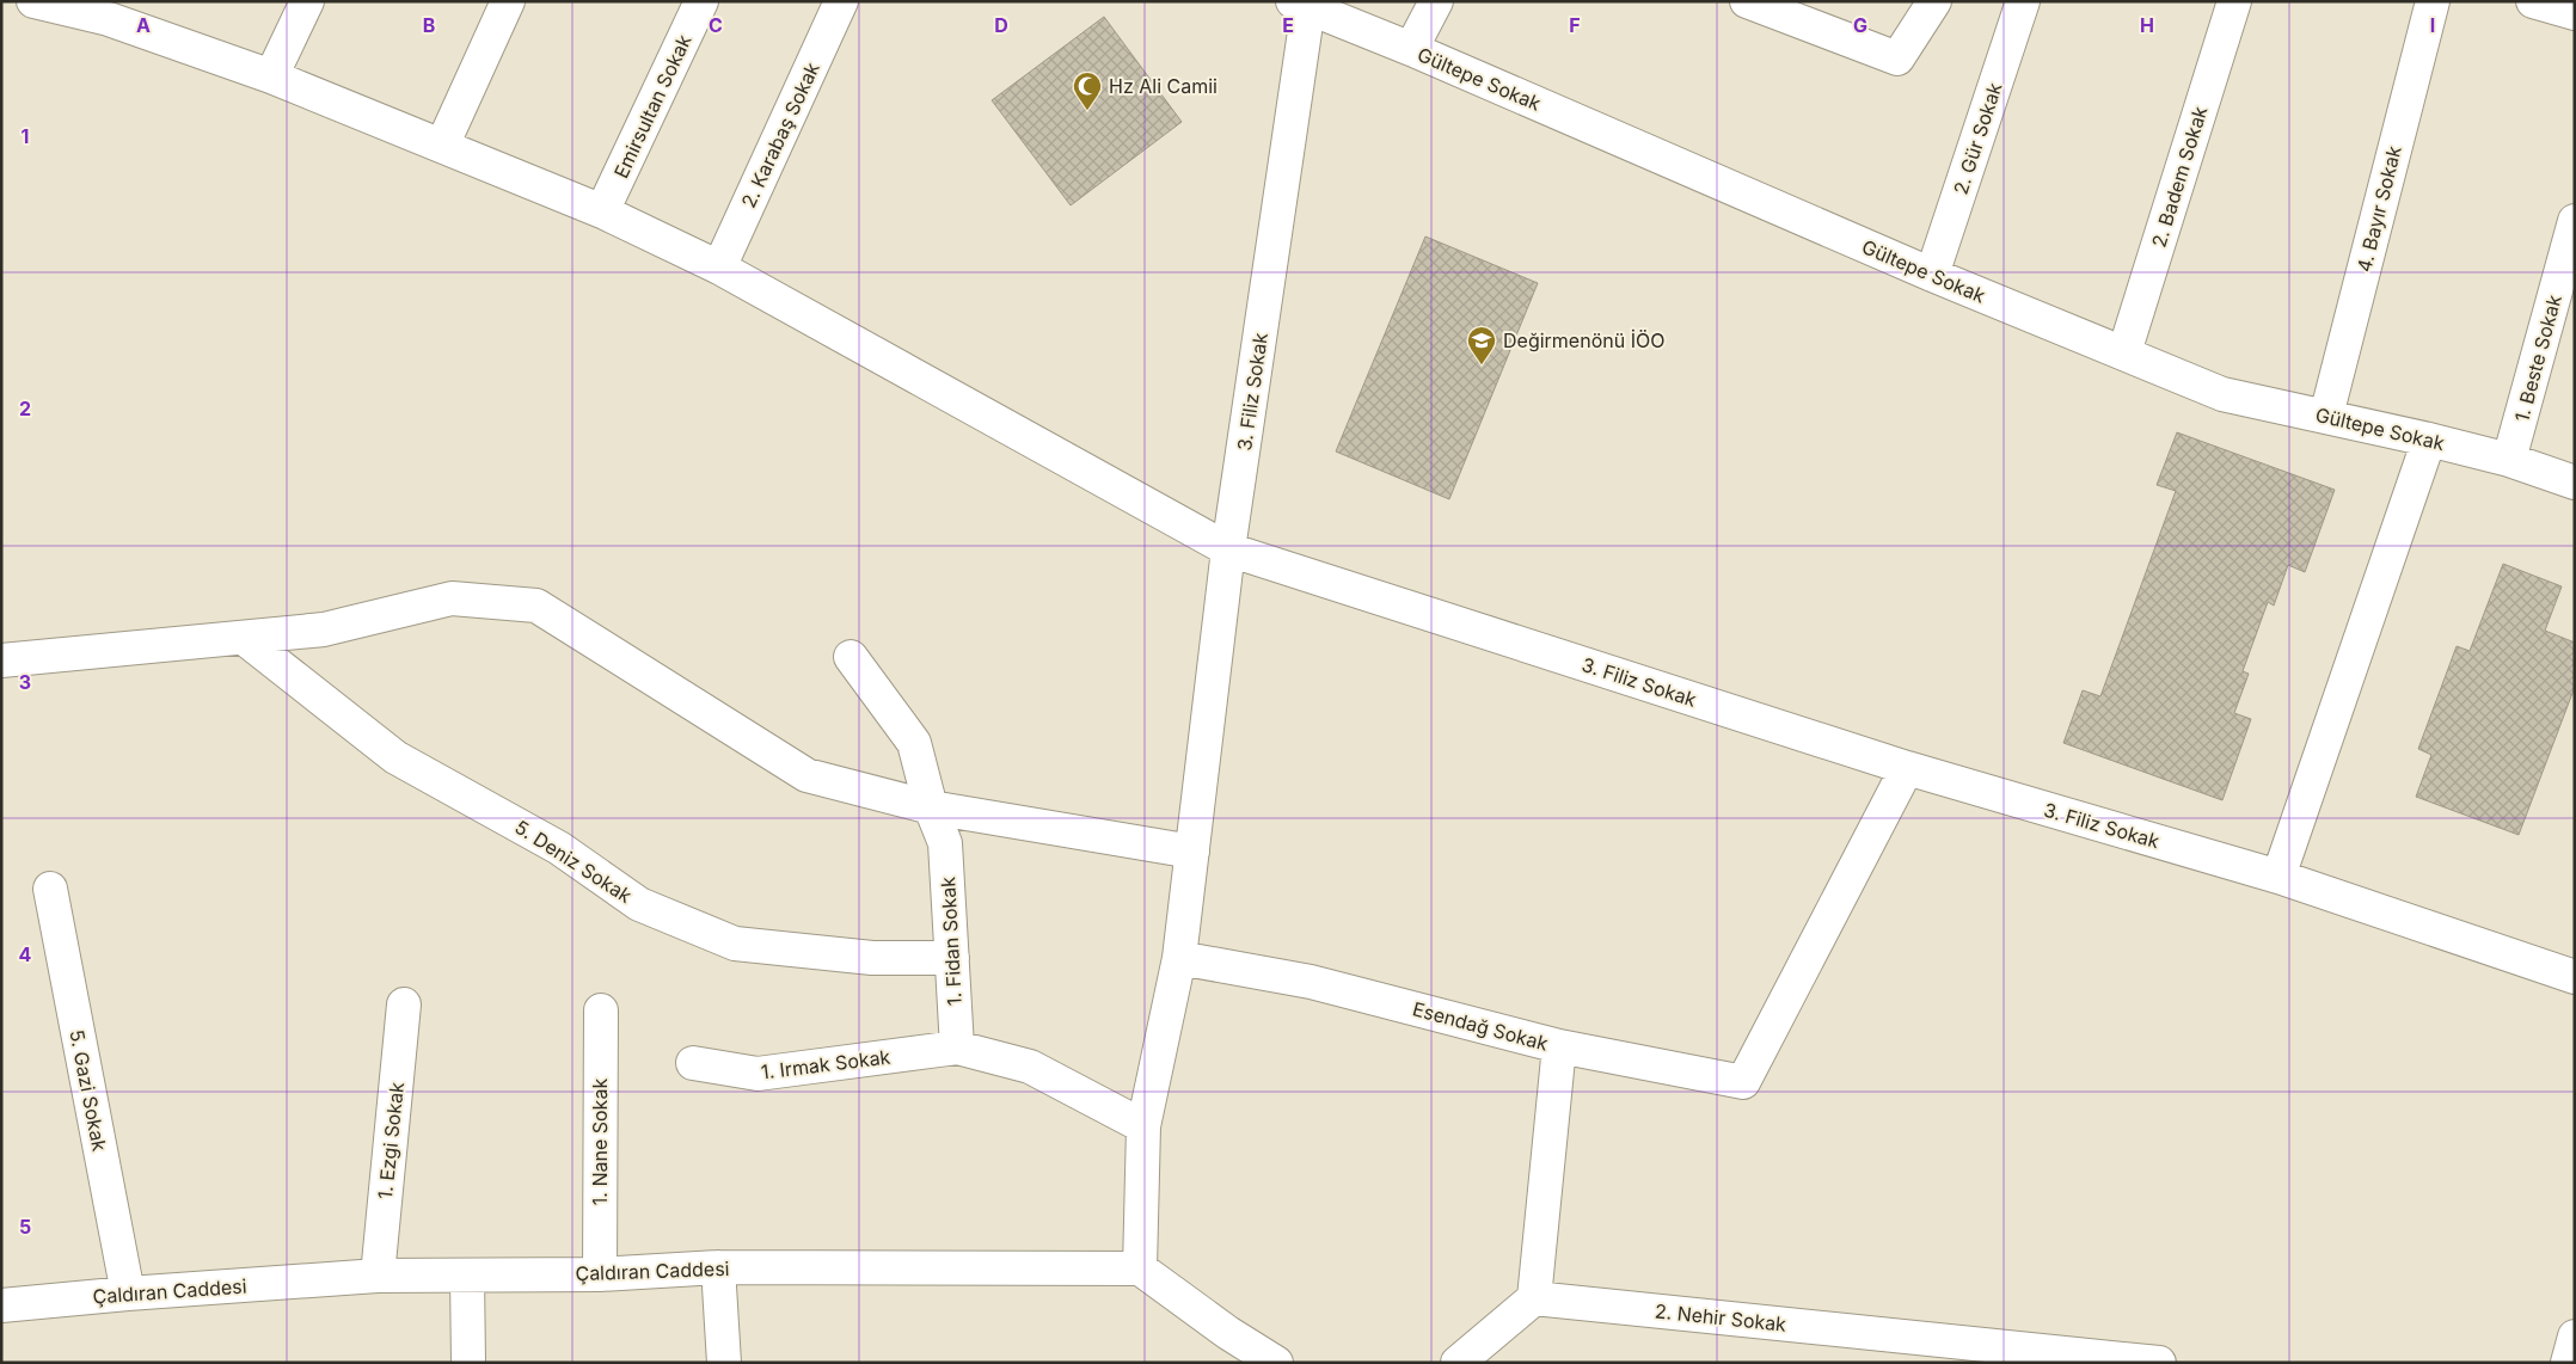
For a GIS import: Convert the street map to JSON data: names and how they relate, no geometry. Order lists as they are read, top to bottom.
{
  "streets": {
    "street": [
      "Gültepe Sokak",
      "Emirsultan Sokak",
      "2. Karabaş Sokak",
      "2. Gür Sokak",
      "2. Badem Sokak",
      "4. Bayır Sokak",
      "1. Beste Sokak",
      "3. Filiz Sokak",
      "5. Deniz Sokak",
      "1. Fidan Sokak",
      "Esendağ Sokak",
      "1. Irmak Sokak",
      "5. Gazi Sokak",
      "1. Ezgi Sokak",
      "1. Nane Sokak",
      "Çaldıran Caddesi",
      "2. Nehir Sokak"
    ]
  },
  "crossings": [
    ["Gültepe Sokak", "2. Gür Sokak"],
    ["Gültepe Sokak", "2. Badem Sokak"],
    ["Gültepe Sokak", "4. Bayır Sokak"],
    ["Gültepe Sokak", "1. Beste Sokak"],
    ["Gültepe Sokak", "3. Filiz Sokak"],
    ["3. Filiz Sokak", "Esendağ Sokak"],
    ["5. Deniz Sokak", "1. Fidan Sokak"],
    ["1. Fidan Sokak", "1. Irmak Sokak"],
    ["5. Gazi Sokak", "Çaldıran Caddesi"],
    ["1. Ezgi Sokak", "Çaldıran Caddesi"],
    ["1. Nane Sokak", "Çaldıran Caddesi"]
  ],
  "places": {
    "mosque": ["Hz Ali Camii"],
    "school or university": ["Değirmenönü İÖO"]
  },
  "grid": {
    "columns": [
      "A",
      "B",
      "C",
      "D",
      "E",
      "F",
      "G",
      "H",
      "I"
    ],
    "rows": [
      "1",
      "2",
      "3",
      "4",
      "5"
    ]
  }
}
